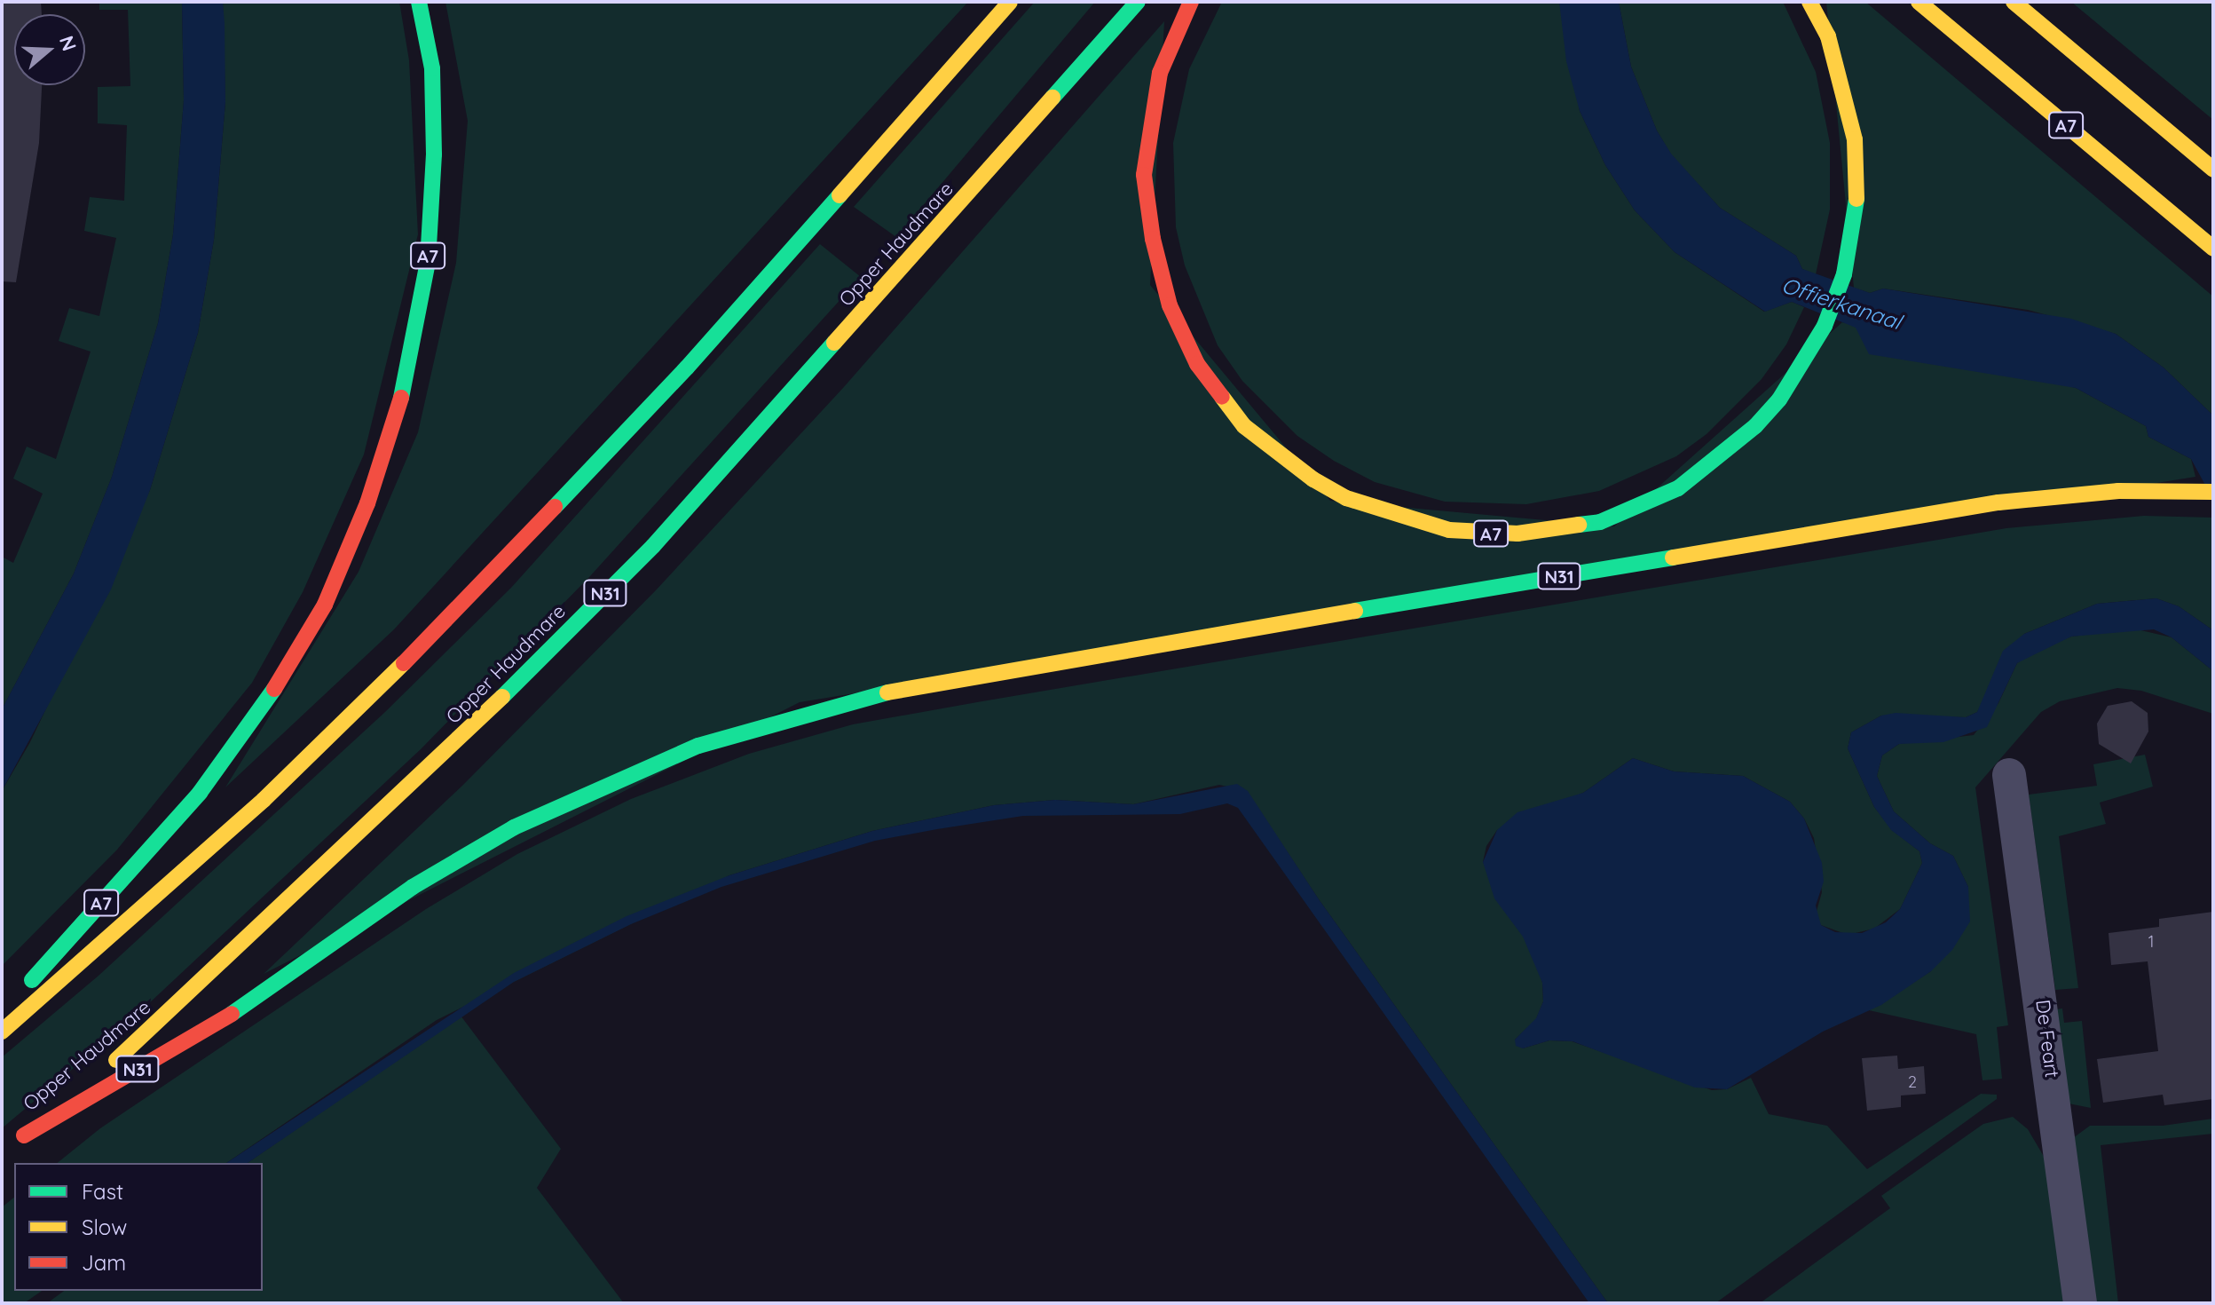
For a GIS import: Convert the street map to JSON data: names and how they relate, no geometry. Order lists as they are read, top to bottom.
{
  "streets": {
    "highway": ["A7", "Opper Haudmare", "N31"],
    "street": ["De Feart"]
  },
  "water": ["Offierkanaal"],
  "house_numbers": ["1", "2"],
  "legend": ["Fast", "Slow", "Jam"],
  "north": "right"
}
